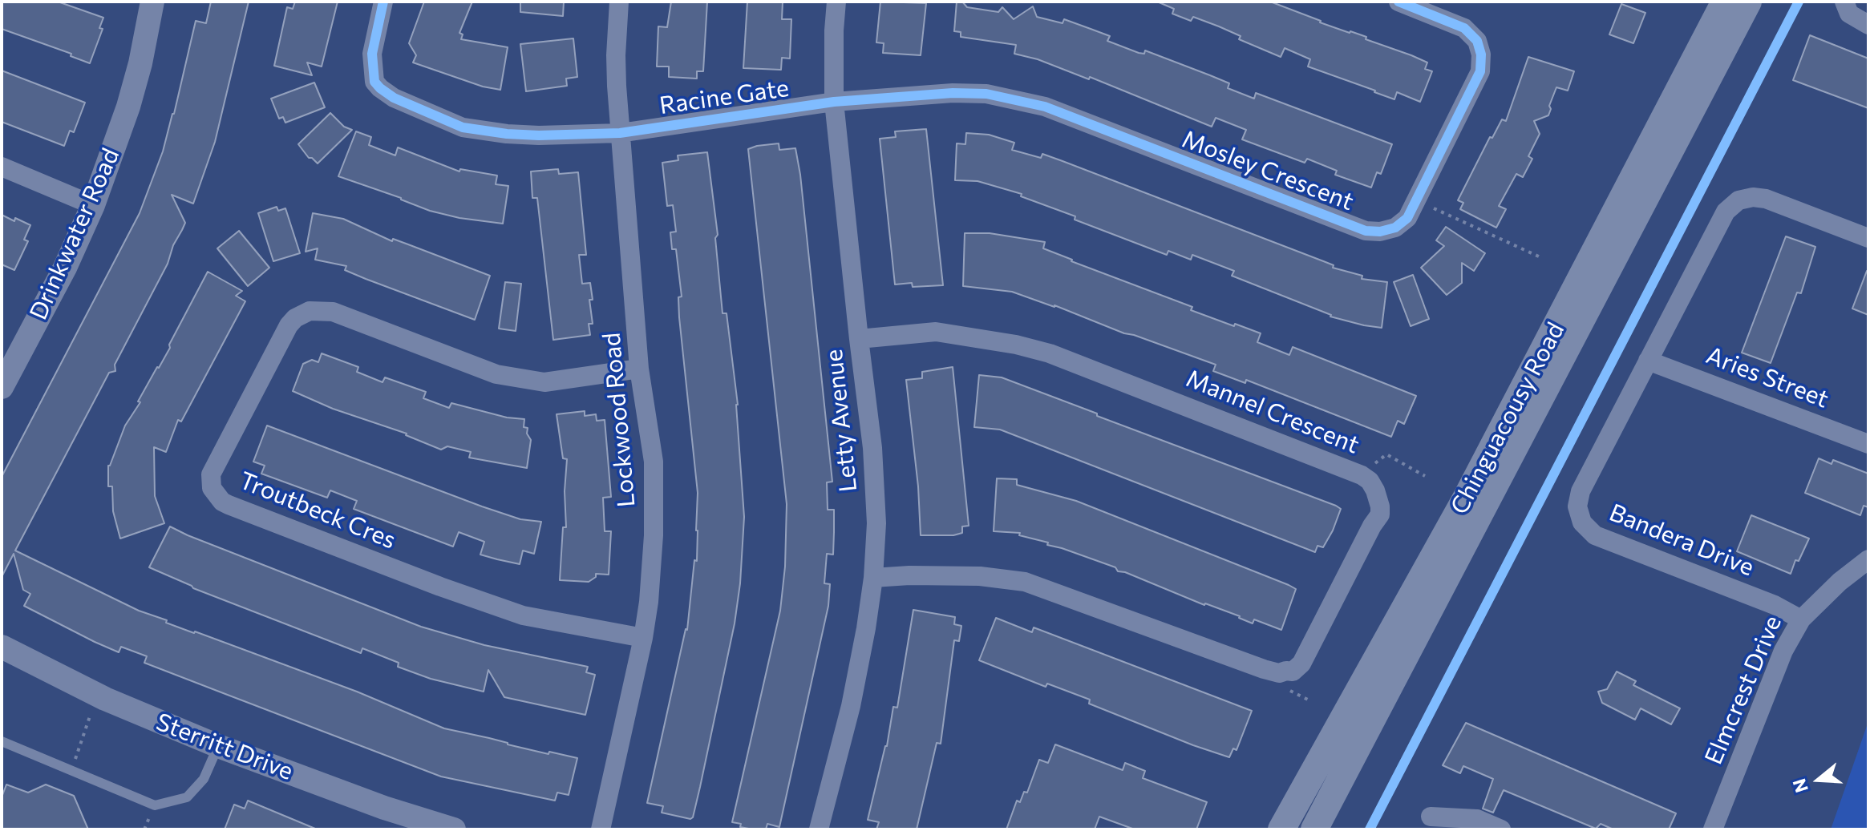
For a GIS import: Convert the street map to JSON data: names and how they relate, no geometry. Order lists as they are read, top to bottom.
{
  "streets": {
    "main road": ["Chinguacousy Road"],
    "street": [
      "Racine Gate",
      "Mosley Crescent",
      "Drinkwater Road",
      "Aries Street",
      "Mannel Crescent",
      "Lockwood Road",
      "Letty Avenue",
      "Troutbeck Cres",
      "Bandera Drive",
      "Elmcrest Drive",
      "Sterritt Drive"
    ]
  },
  "crossings": [
    ["Racine Gate", "Mosley Crescent"],
    ["Racine Gate", "Lockwood Road"],
    ["Racine Gate", "Letty Avenue"],
    ["Mosley Crescent", "Letty Avenue"],
    ["Aries Street", "Bandera Drive"],
    ["Mannel Crescent", "Letty Avenue"],
    ["Lockwood Road", "Troutbeck Cres"],
    ["Bandera Drive", "Elmcrest Drive"]
  ],
  "north": "left"
}
